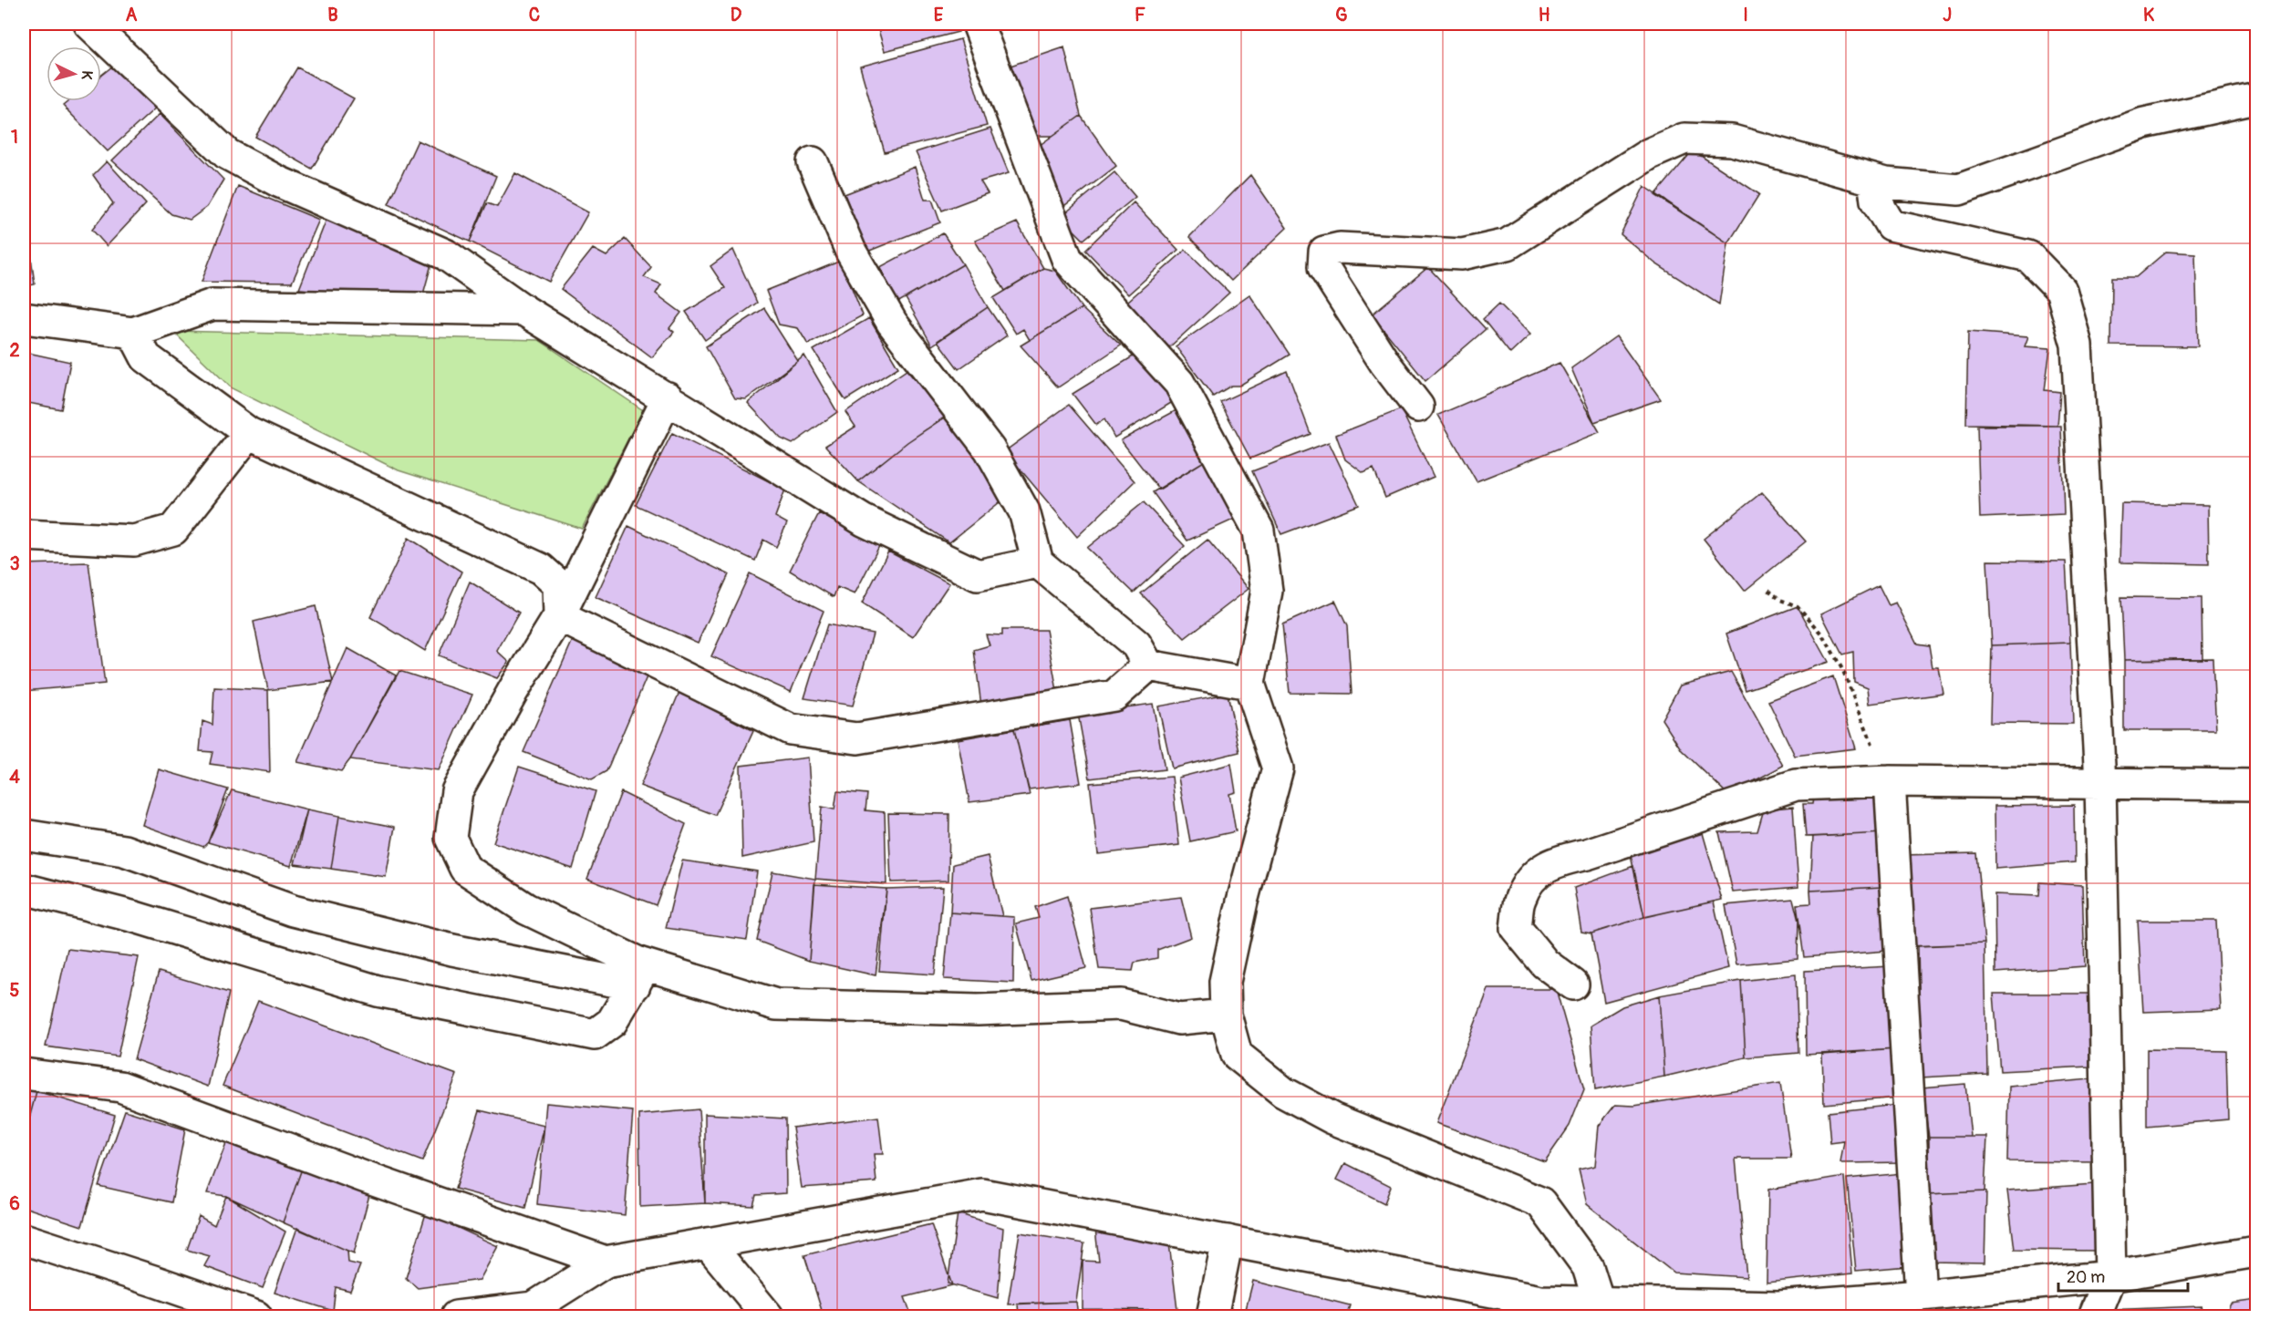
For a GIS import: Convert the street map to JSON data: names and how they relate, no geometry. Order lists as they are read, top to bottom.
{
  "scale_bar": "20 m",
  "north": "right",
  "grid": {
    "columns": [
      "A",
      "B",
      "C",
      "D",
      "E",
      "F",
      "G",
      "H",
      "I",
      "J",
      "K"
    ],
    "rows": [
      "1",
      "2",
      "3",
      "4",
      "5",
      "6"
    ]
  }
}
